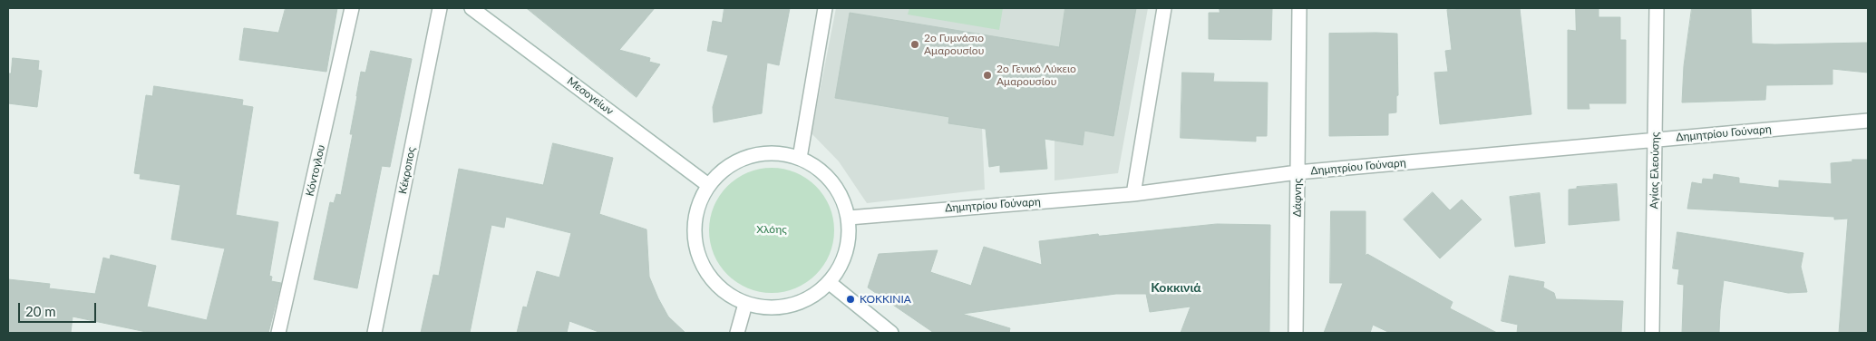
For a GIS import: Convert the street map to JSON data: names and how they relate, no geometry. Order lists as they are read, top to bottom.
{
  "streets": {
    "street": [
      "Μεσογείων",
      "Δημητρίου Γούναρη",
      "Κόντογλου",
      "Κέκροπος",
      "Αγίας Ελεούσης",
      "Δάφνης"
    ]
  },
  "crossings": [
    ["Μεσογείων", "Δημητρίου Γούναρη"],
    ["Δημητρίου Γούναρη", "Αγίας Ελεούσης"],
    ["Δημητρίου Γούναρη", "Δάφνης"]
  ],
  "districts": ["Κοκκινιά"],
  "parks": ["Χλόης"],
  "places": ["2ο Γυμνάσιο Αμαρουσίου", "2ο Γενικό Λύκειο Αμαρουσίου", "ΚΟΚΚΙΝΙΑ"],
  "scale_bar": "20 m"
}
